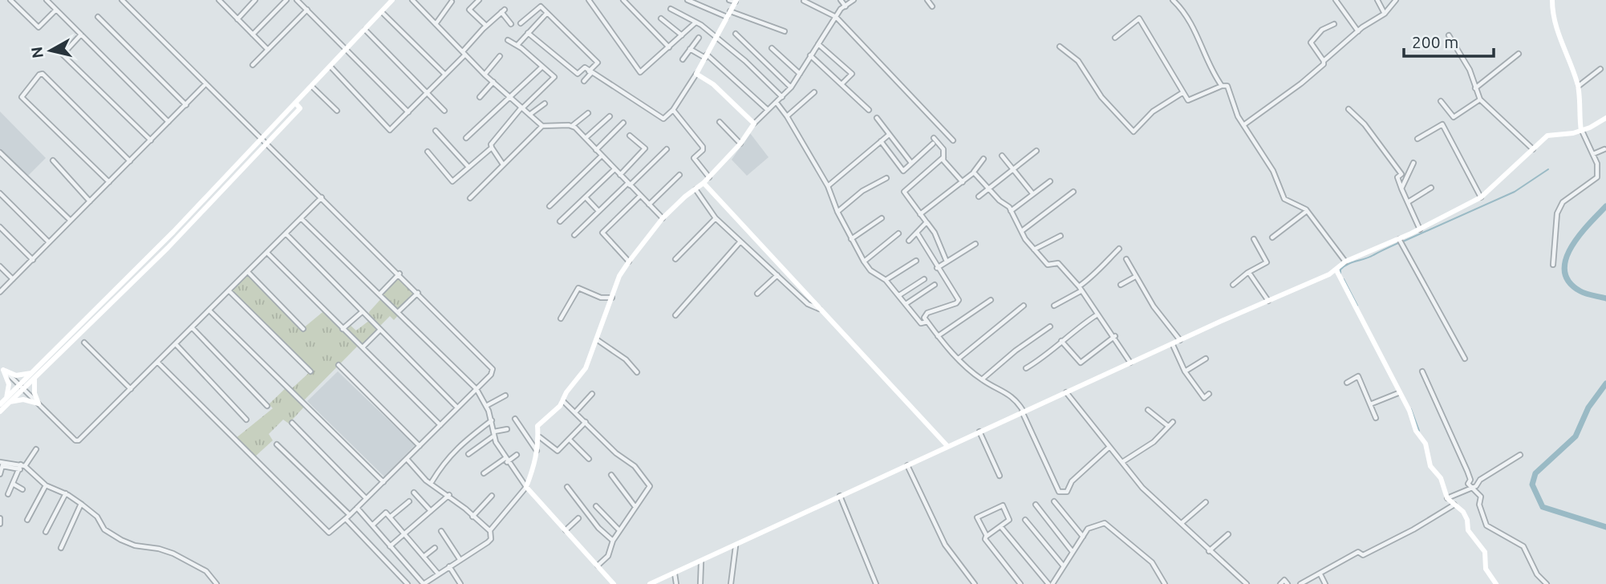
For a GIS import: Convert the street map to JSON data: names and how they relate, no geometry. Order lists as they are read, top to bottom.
{
  "scale_bar": "200 m",
  "north": "left"
}
